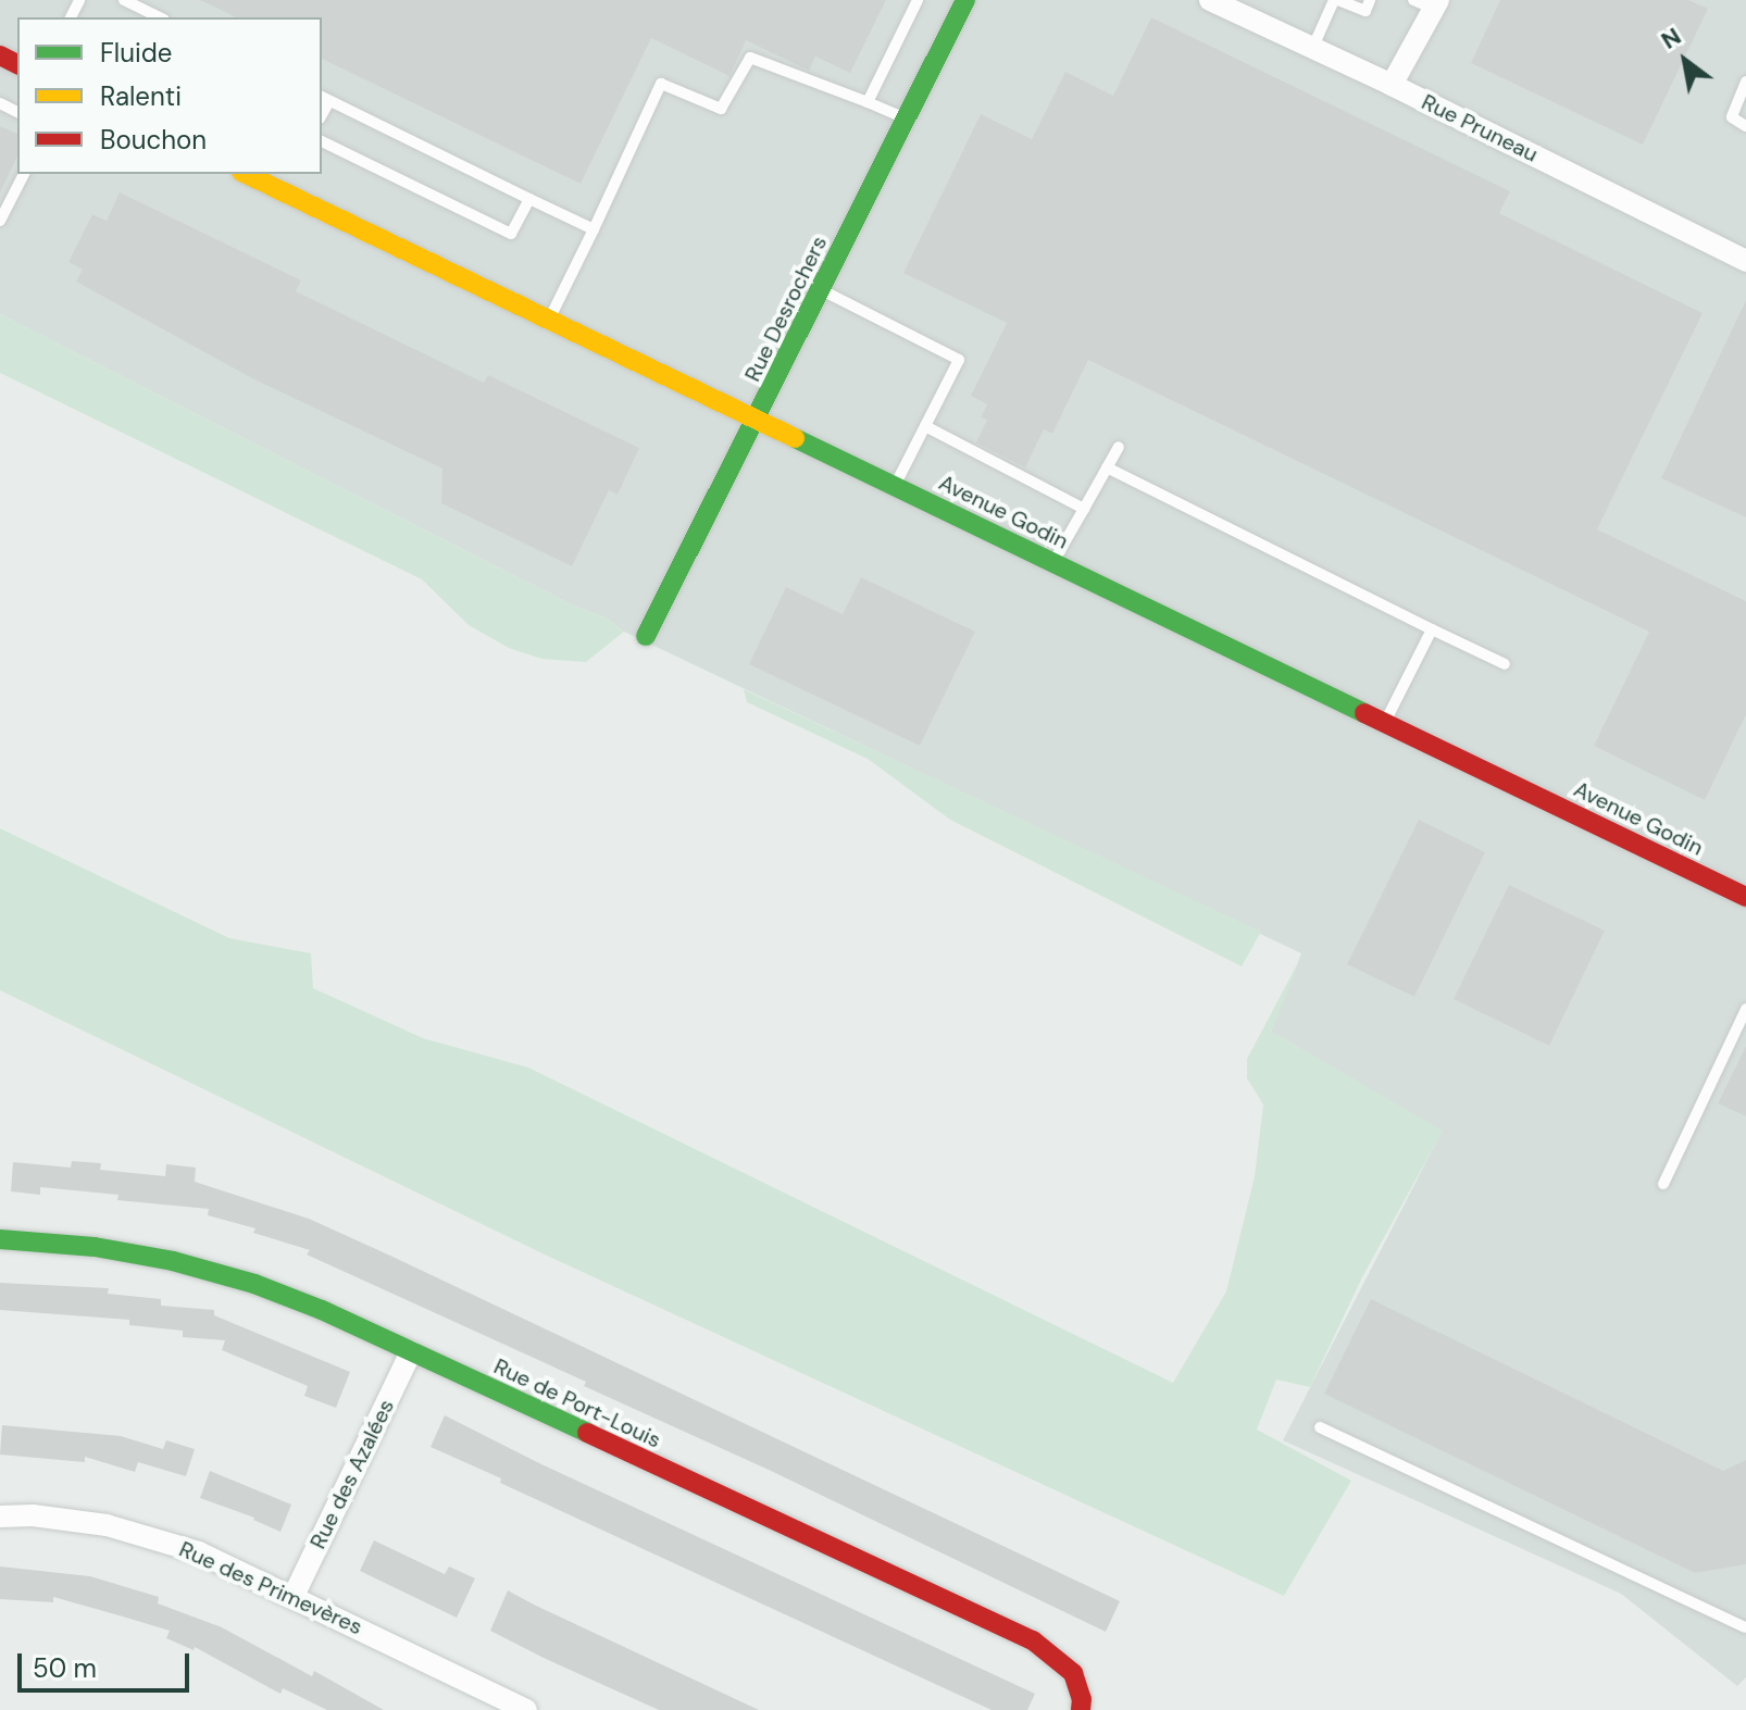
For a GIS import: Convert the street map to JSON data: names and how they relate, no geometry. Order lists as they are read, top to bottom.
{
  "streets": {
    "street": [
      "Rue Pruneau",
      "Rue Desrochers",
      "Avenue Godin",
      "Rue de Port-Louis",
      "Rue des Azalées",
      "Rue des Primevères"
    ]
  },
  "crossings": [
    ["Rue Desrochers", "Avenue Godin"],
    ["Rue de Port-Louis", "Rue des Azalées"],
    ["Rue des Azalées", "Rue des Primevères"]
  ],
  "legend": ["Fluide", "Ralenti", "Bouchon"],
  "scale_bar": "50 m",
  "north": "top left"
}
